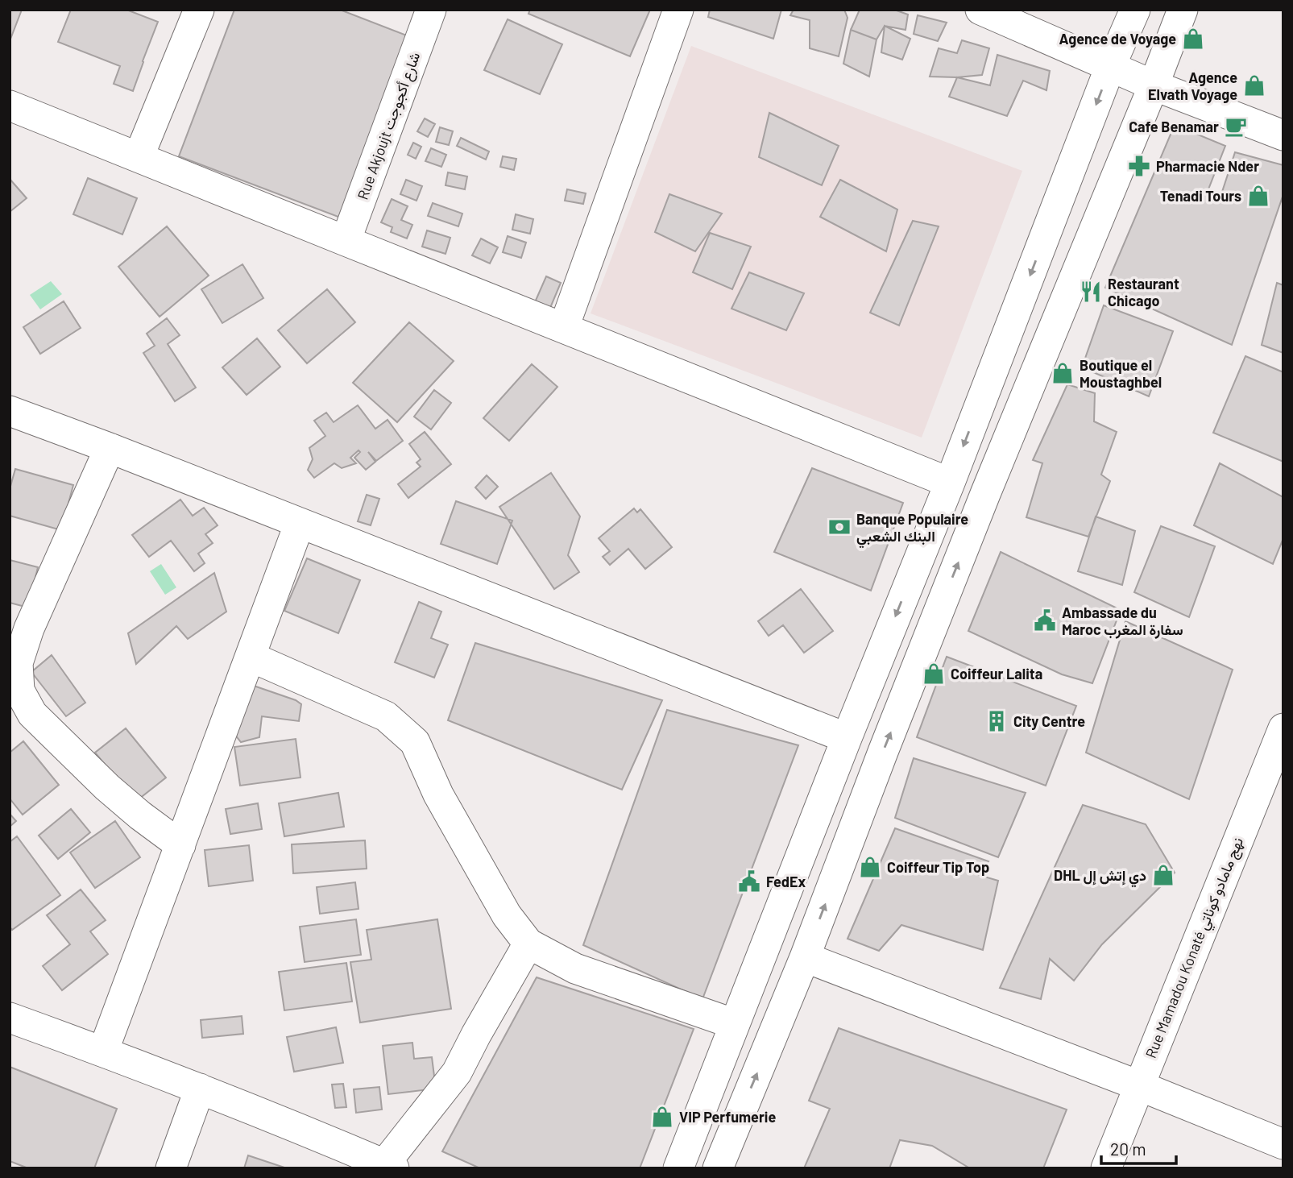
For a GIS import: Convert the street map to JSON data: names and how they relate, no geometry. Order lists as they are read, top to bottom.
{
  "streets": {
    "street": ["Rue Akjoujt شارع أكجوجت", "Rue Mamadou Konaté نهج مامادو كوناتي"]
  },
  "places": {
    "shop": [
      "Agence de Voyage",
      "Agence Elvath Voyage",
      "Tenadi Tours",
      "Boutique el Moustaghbel",
      "Coiffeur Lalita",
      "Coiffeur Tip Top",
      "DHL دي إتش إل",
      "VIP Perfumerie"
    ],
    "cafe": ["Cafe Benamar"],
    "pharmacy": ["Pharmacie Nder"],
    "restaurant": ["Restaurant Chicago"],
    "bank": ["Banque Populaire البنك الشعبي"],
    "public building": ["Ambassade du Maroc سفارة المغرب", "FedEx"],
    "building": ["City Centre"]
  },
  "scale_bar": "20 m"
}
